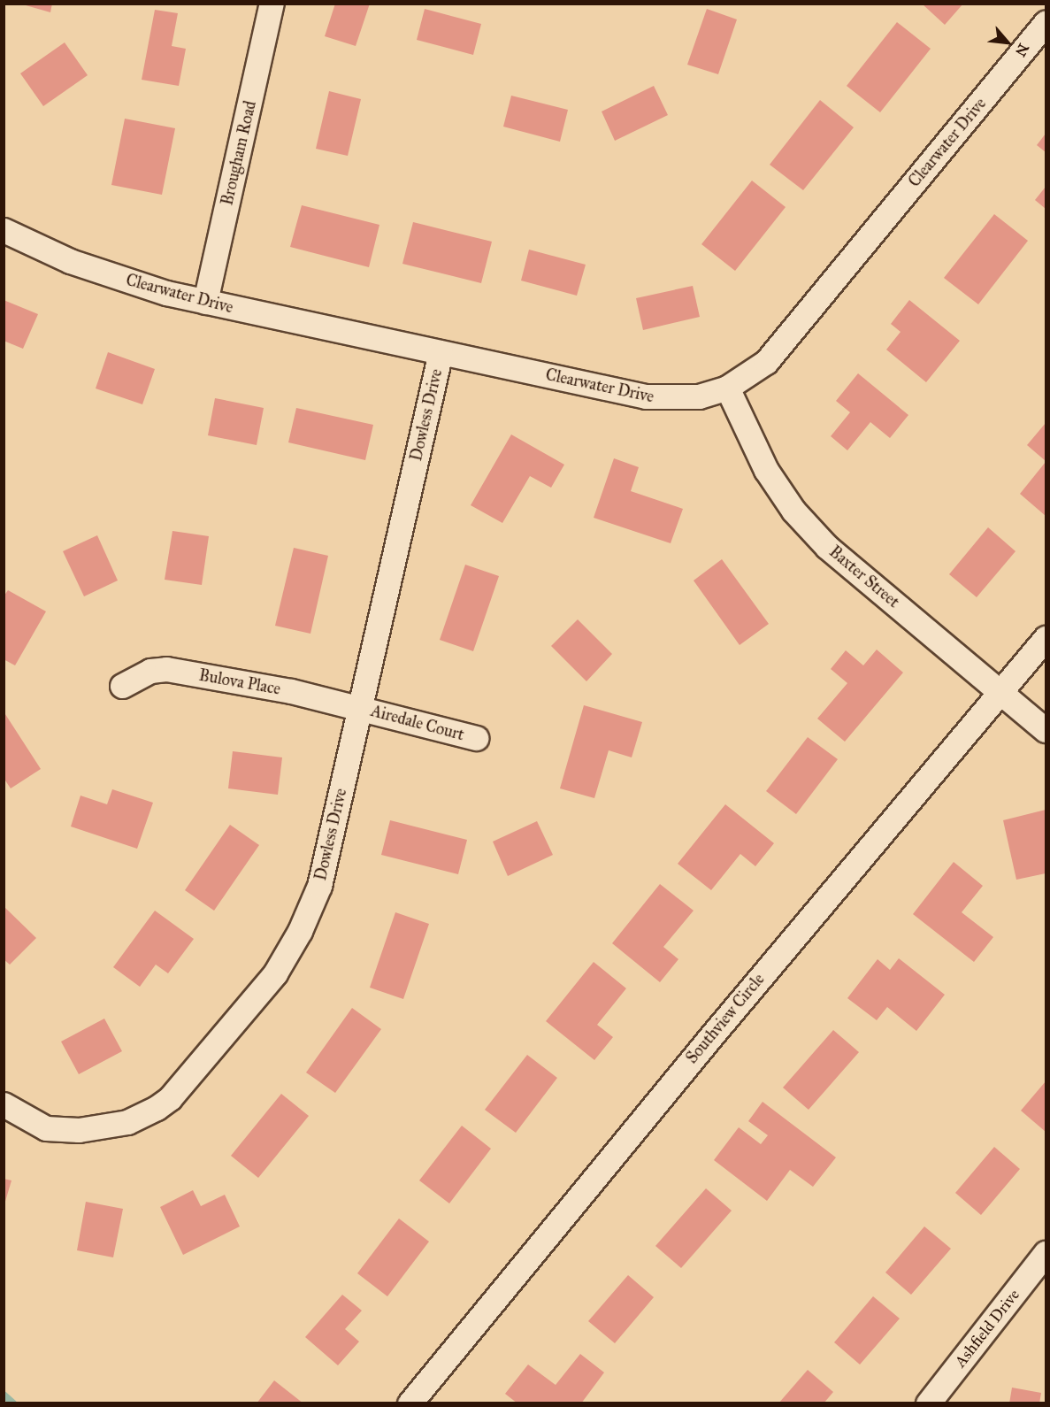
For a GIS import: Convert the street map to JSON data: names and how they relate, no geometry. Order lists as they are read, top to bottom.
{
  "streets": {
    "street": [
      "Clearwater Drive",
      "Brougham Road",
      "Dowless Drive",
      "Baxter Street",
      "Bulova Place",
      "Airedale Court",
      "Southview Circle",
      "Ashfield Drive"
    ]
  },
  "crossings": [
    ["Clearwater Drive", "Brougham Road"],
    ["Clearwater Drive", "Dowless Drive"],
    ["Clearwater Drive", "Baxter Street"],
    ["Dowless Drive", "Bulova Place"],
    ["Dowless Drive", "Airedale Court"],
    ["Baxter Street", "Southview Circle"],
    ["Bulova Place", "Airedale Court"]
  ],
  "north": "bottom right"
}
